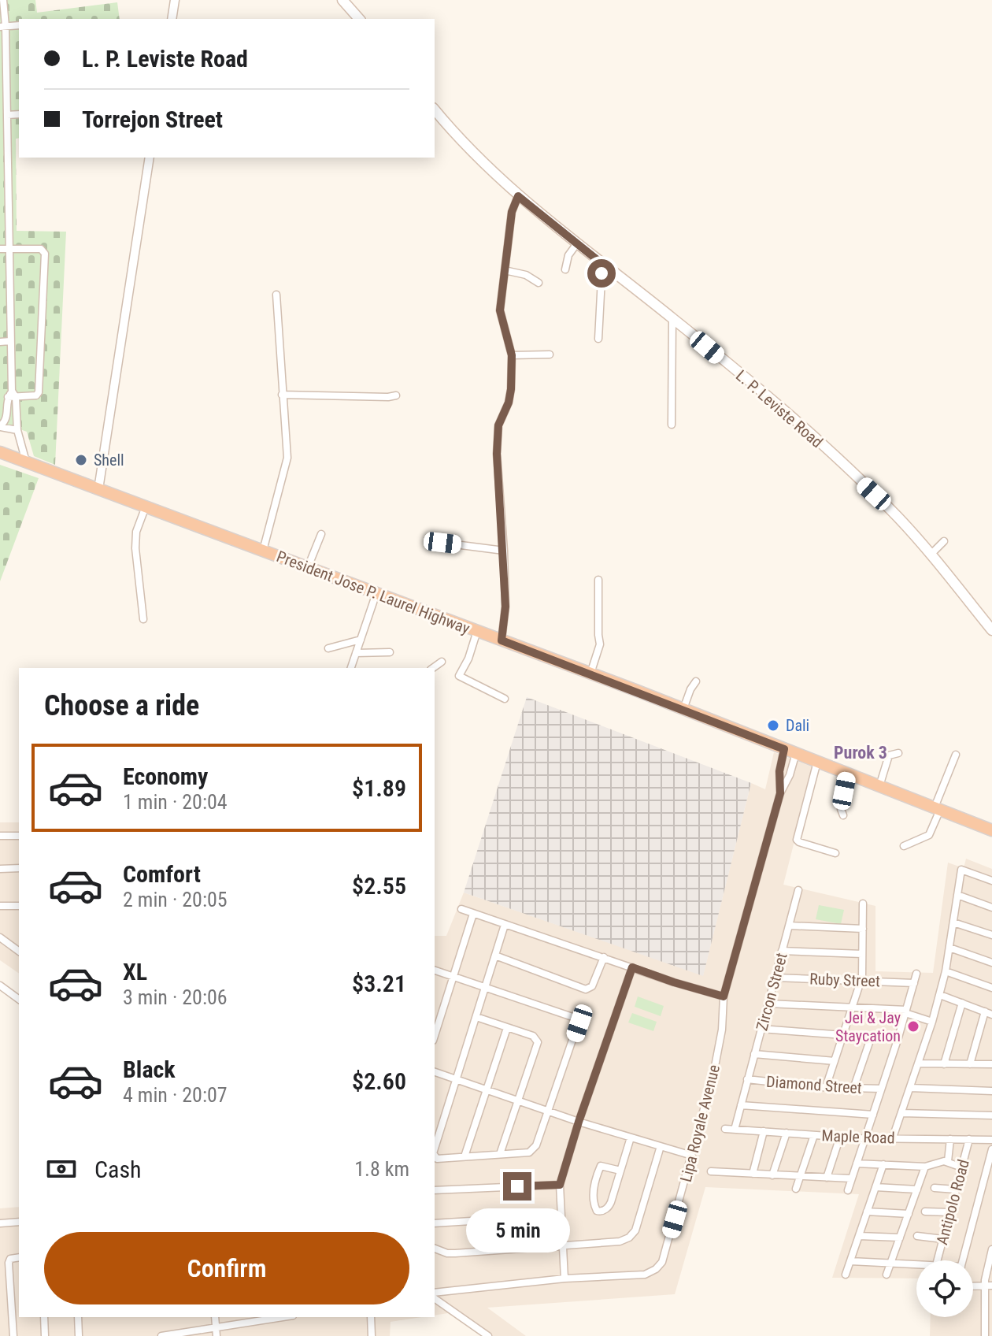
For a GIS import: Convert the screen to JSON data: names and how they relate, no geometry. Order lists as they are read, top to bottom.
{
  "streets": {
    "highway": ["President Jose P. Laurel Highway"],
    "main road": ["L. P. Leviste Road"],
    "street": [
      "Ruby Street",
      "Zircon Street",
      "Diamond Street",
      "Lipa Royale Avenue",
      "Maple Road",
      "Antipolo Road"
    ]
  },
  "crossings": [
    ["President Jose P. Laurel Highway", "Lipa Royale Avenue"],
    ["Ruby Street", "Zircon Street"],
    ["Zircon Street", "Diamond Street"],
    ["Zircon Street", "Maple Road"],
    ["Maple Road", "Antipolo Road"]
  ],
  "districts": ["Purok 3"],
  "places": ["Shell", "Dali", "Jei & Jay Staycation"],
  "page": {
    "banner": ["L. P. Leviste Road", "Torrejon Street"],
    "heading": "Choose a ride",
    "list": [
      {
        "name": "Economy",
        "note": "1 min · 20:04",
        "value": "$1.89"
      },
      {
        "name": "Comfort",
        "note": "2 min · 20:05",
        "value": "$2.55"
      },
      {
        "name": "XL",
        "note": "3 min · 20:06",
        "value": "$3.21"
      },
      {
        "name": "Black",
        "note": "4 min · 20:07",
        "value": "$2.60"
      }
    ],
    "pay": ["Cash", "1.8 km"],
    "bubble": "5 min",
    "buttons": "Confirm"
  }
}
